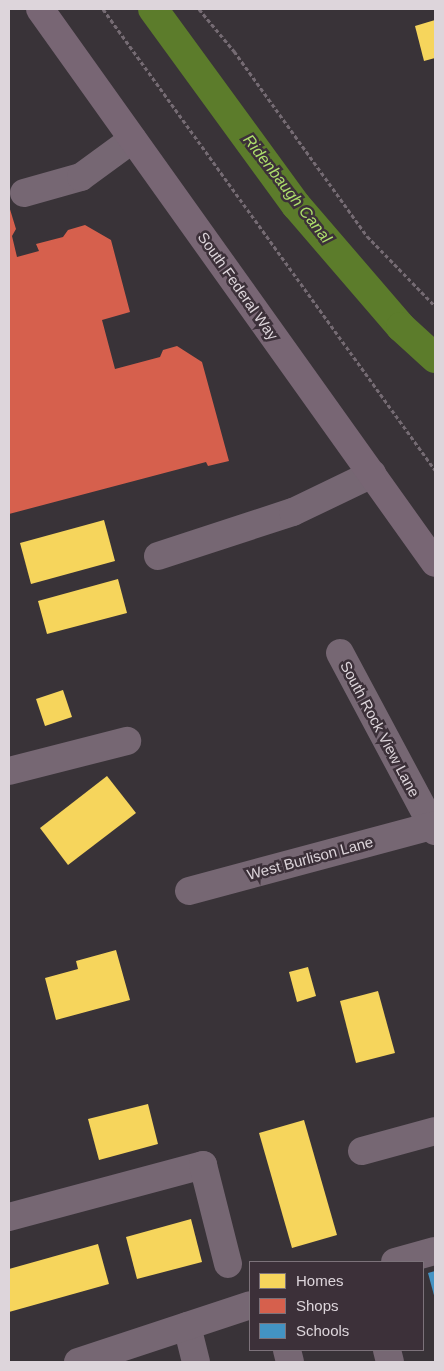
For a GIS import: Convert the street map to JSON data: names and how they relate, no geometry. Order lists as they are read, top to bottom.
{
  "streets": {
    "main road": ["South Federal Way"],
    "street": ["South Rock View Lane", "West Burlison Lane"]
  },
  "crossings": [
    ["South Rock View Lane", "West Burlison Lane"]
  ],
  "water": ["Ridenbaugh Canal"],
  "legend": ["Homes", "Shops", "Schools"]
}
